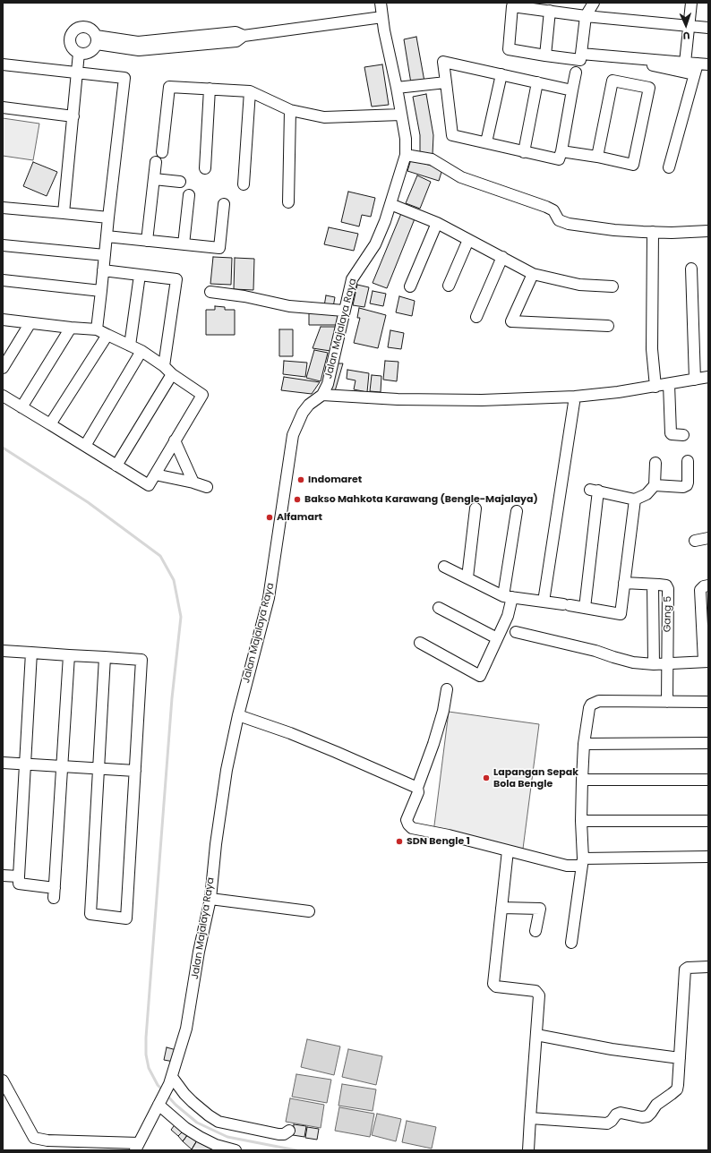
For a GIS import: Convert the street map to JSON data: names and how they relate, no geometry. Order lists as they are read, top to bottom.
{
  "streets": {
    "street": ["Jalan Majalaya Raya", "Gang 5"]
  },
  "places": [
    "Indomaret",
    "Bakso Mahkota Karawang (Bengle-Majalaya)",
    "Alfamart",
    "Lapangan Sepak Bola Bengle",
    "SDN Bengle 1"
  ],
  "north": "bottom"
}
